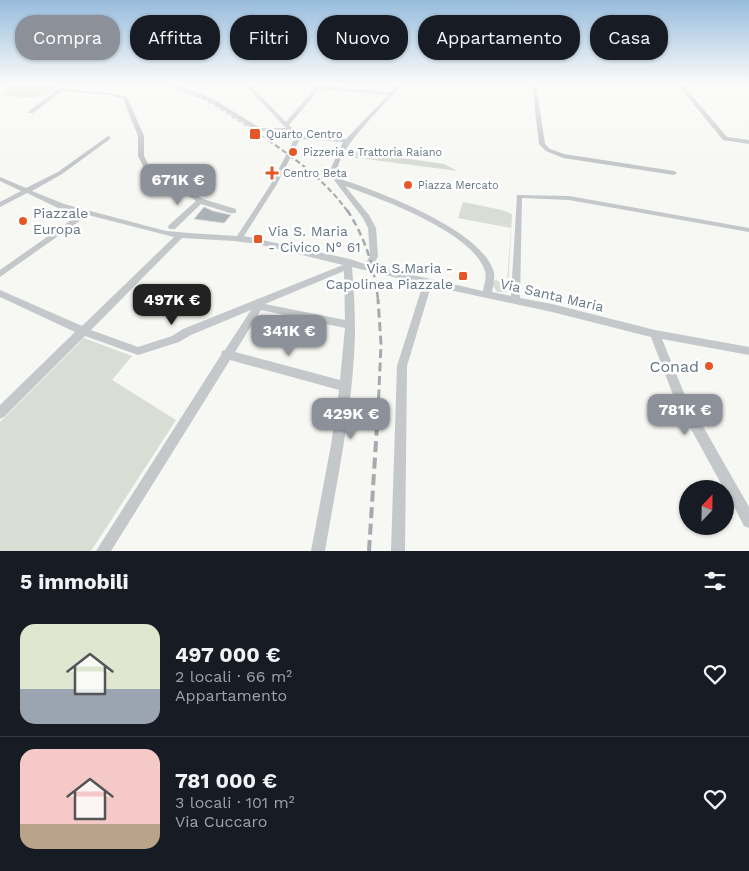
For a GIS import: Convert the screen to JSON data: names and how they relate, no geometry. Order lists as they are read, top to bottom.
{
  "streets": {
    "street": ["Via Santa Maria"]
  },
  "places": {
    "transit": ["Quarto Centro", "Via S. Maria - Civico N° 61", "Via S.Maria - Capolinea Piazzale"],
    "other": [
      "Pizzeria e Trattoria Raiano",
      "Piazza Mercato",
      "Piazzale Europa",
      "Conad"
    ],
    "health": ["Centro Beta"]
  },
  "north": "top",
  "page": {
    "chip": [
      "Compra",
      "Affitta",
      "Filtri",
      "Nuovo",
      "Appartamento",
      "Casa"
    ],
    "price": [
      "671K €",
      "497K €",
      "341K €",
      "781K €",
      "429K €"
    ],
    "heading": "5 immobili",
    "list": [
      {
        "name": "497 000 €",
        "note": "2 locali · 66 m² · Appartamento"
      },
      {
        "name": "781 000 €",
        "note": "3 locali · 101 m² · Via Cuccaro"
      }
    ]
  }
}
